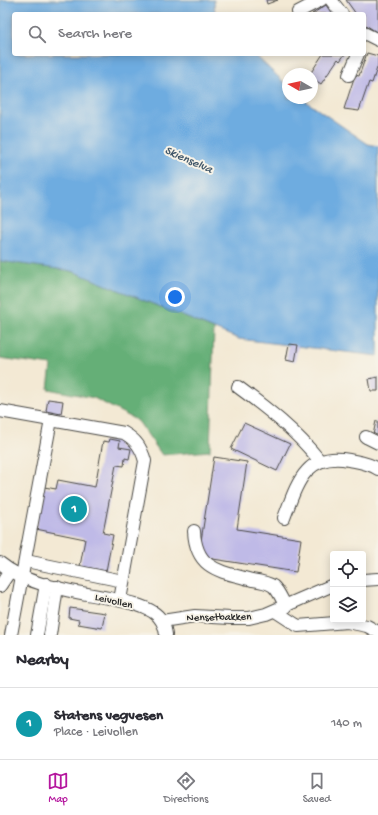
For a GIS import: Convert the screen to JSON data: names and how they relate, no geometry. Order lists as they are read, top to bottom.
{
  "streets": {
    "street": ["Leivollen", "Nensetbakken"]
  },
  "crossings": [
    ["Leivollen", "Nensetbakken"]
  ],
  "water": ["Skienselva"],
  "north": "left",
  "page": {
    "search": "Search here",
    "pins": "1",
    "heading": "Nearby",
    "list": [
      {
        "mark": "1",
        "name": "Statens vegvesen",
        "note": "Place · Leivollen",
        "value": "140 m"
      }
    ],
    "nav": ["Map", "Directions", "Saved"]
  }
}
